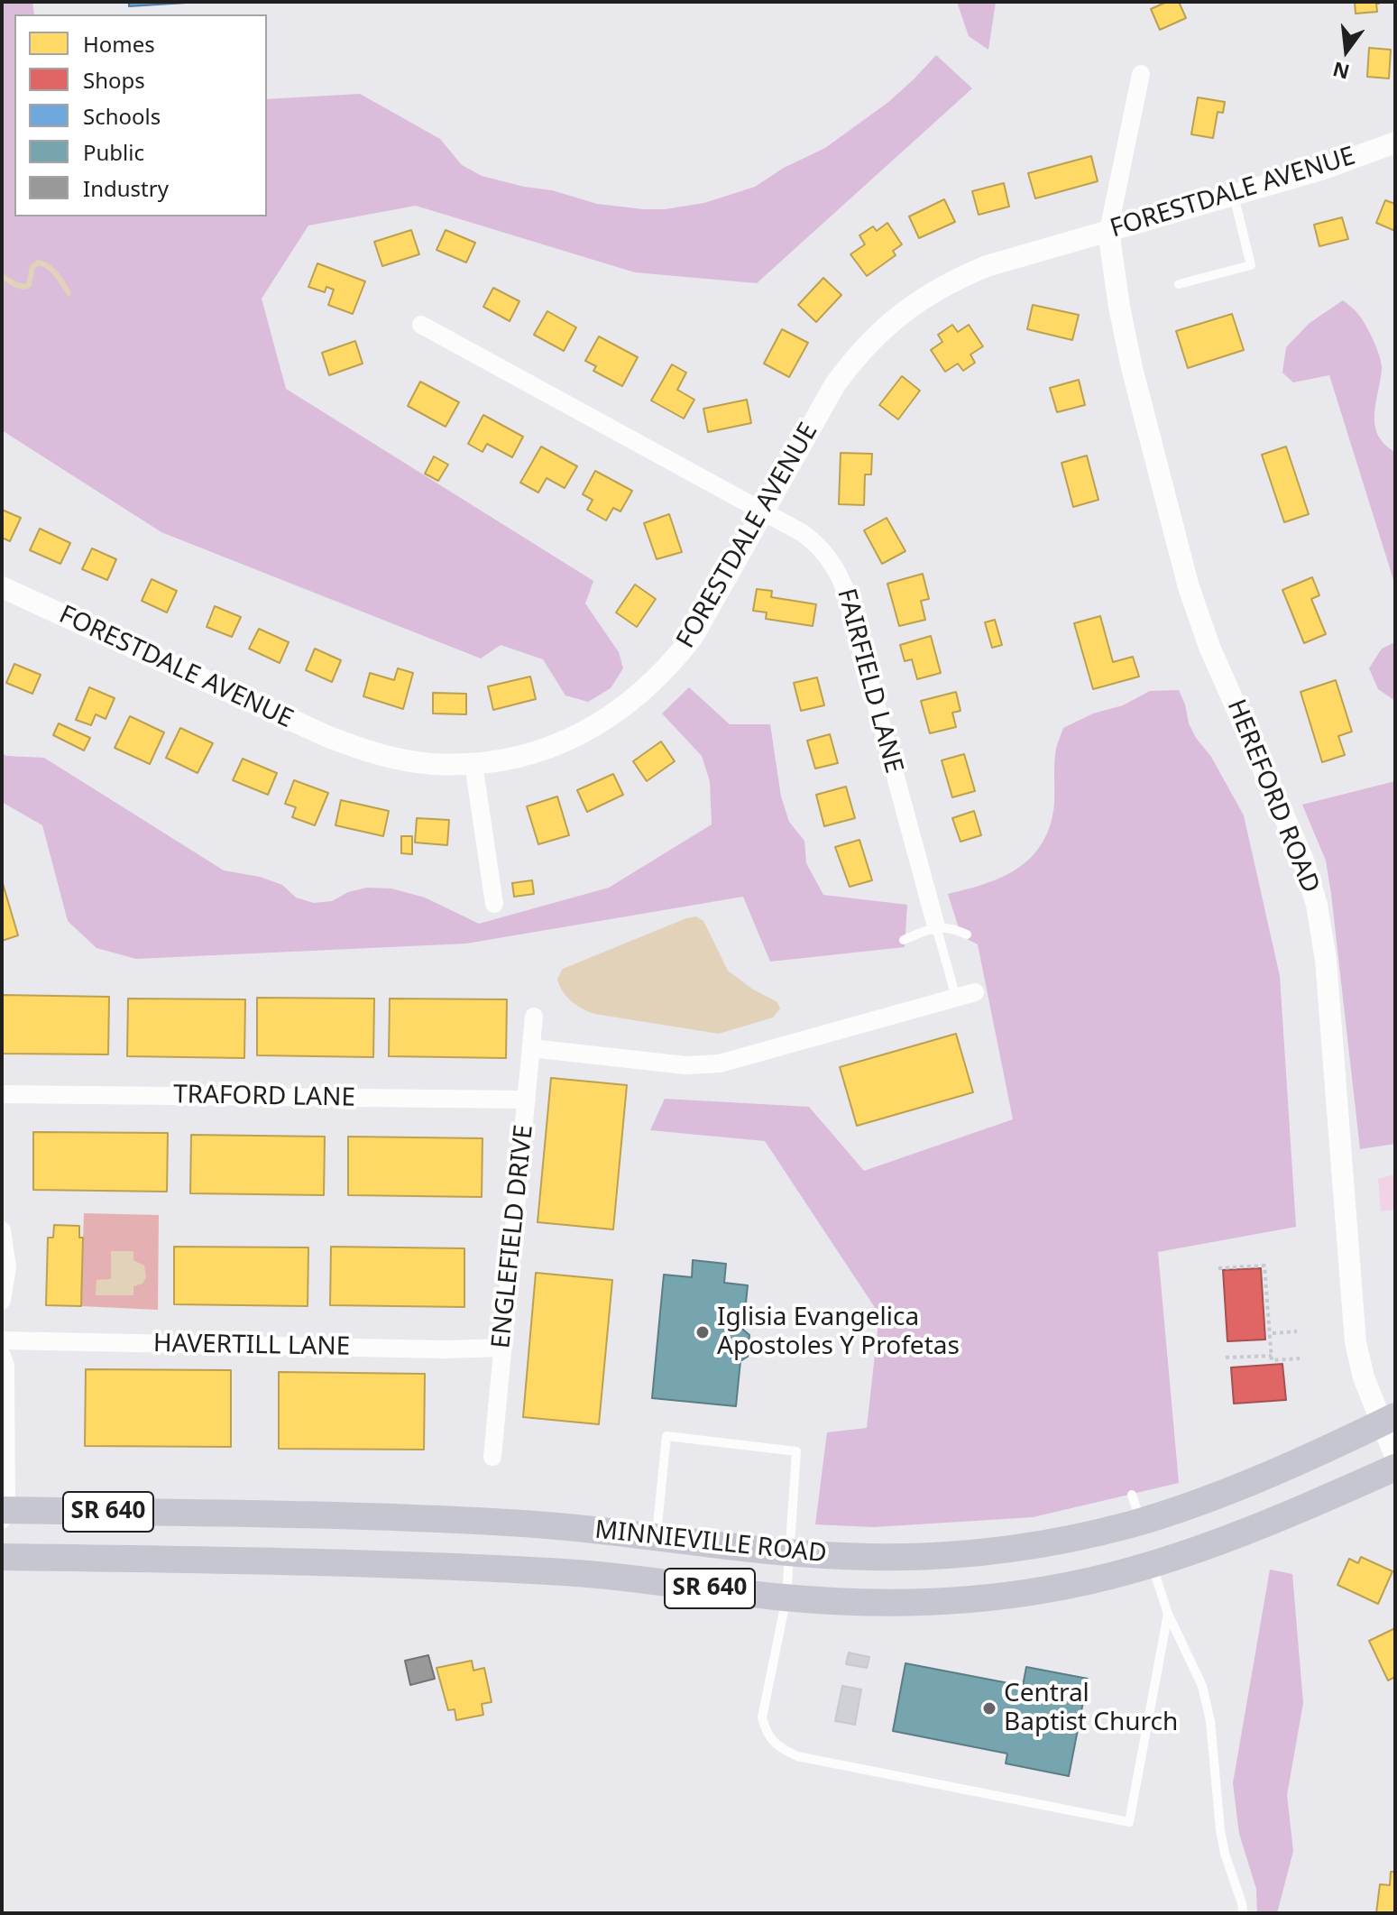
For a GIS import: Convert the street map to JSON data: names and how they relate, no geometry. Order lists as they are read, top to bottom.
{
  "streets": {
    "main road": ["SR 640", "MINNIEVILLE ROAD"],
    "street": [
      "FORESTDALE AVENUE",
      "FAIRFIELD LANE",
      "HEREFORD ROAD",
      "TRAFORD LANE",
      "ENGLEFIELD DRIVE",
      "HAVERTILL LANE"
    ]
  },
  "crossings": [
    ["FORESTDALE AVENUE", "FAIRFIELD LANE"],
    ["FORESTDALE AVENUE", "HEREFORD ROAD"],
    ["HEREFORD ROAD", "MINNIEVILLE ROAD"],
    ["TRAFORD LANE", "ENGLEFIELD DRIVE"],
    ["ENGLEFIELD DRIVE", "HAVERTILL LANE"]
  ],
  "places": ["Iglisia Evangelica Apostoles Y Profetas", "Central Baptist Church"],
  "legend": [
    "Homes",
    "Shops",
    "Schools",
    "Public",
    "Industry"
  ],
  "north": "bottom"
}
